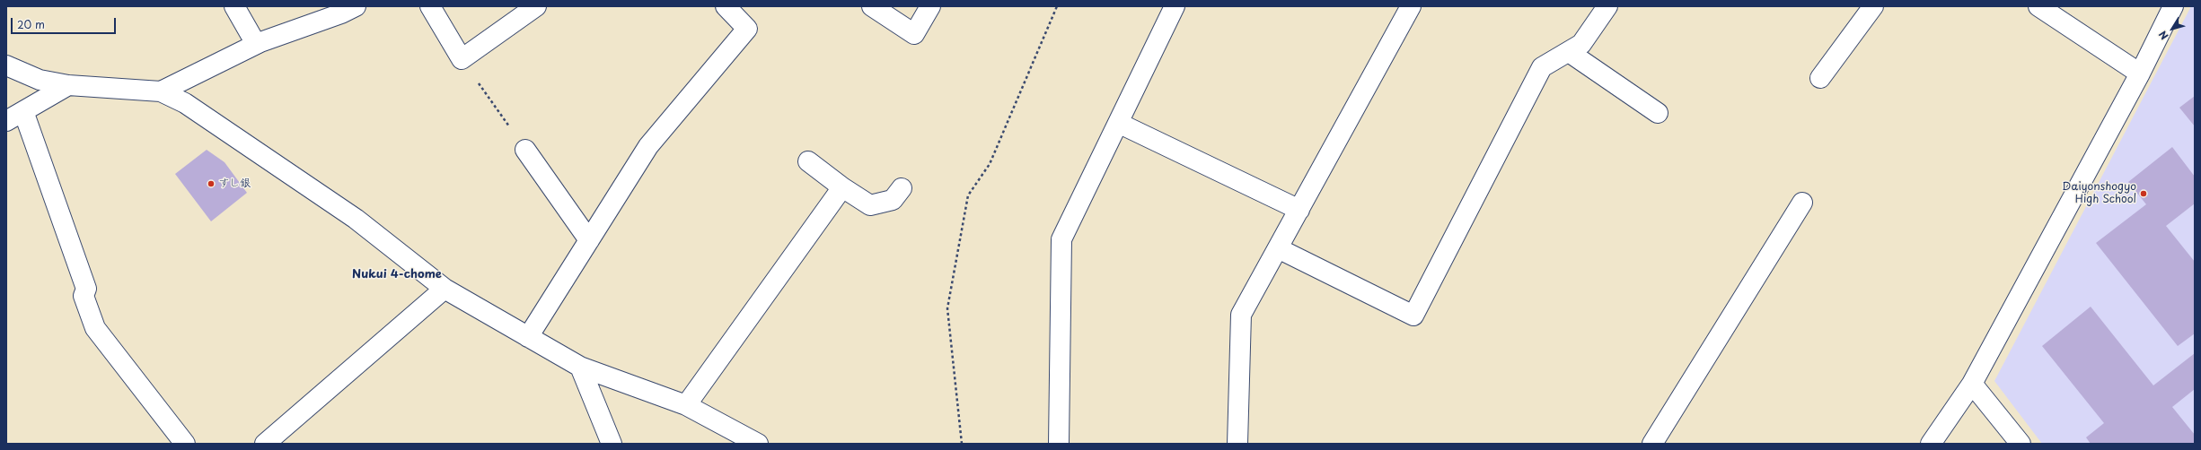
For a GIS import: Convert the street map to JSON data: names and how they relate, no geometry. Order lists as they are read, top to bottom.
{
  "districts": ["Nukui 4-chome"],
  "places": ["すし銀", "Daiyonshogyo High School"],
  "scale_bar": "20 m",
  "north": "bottom left"
}
